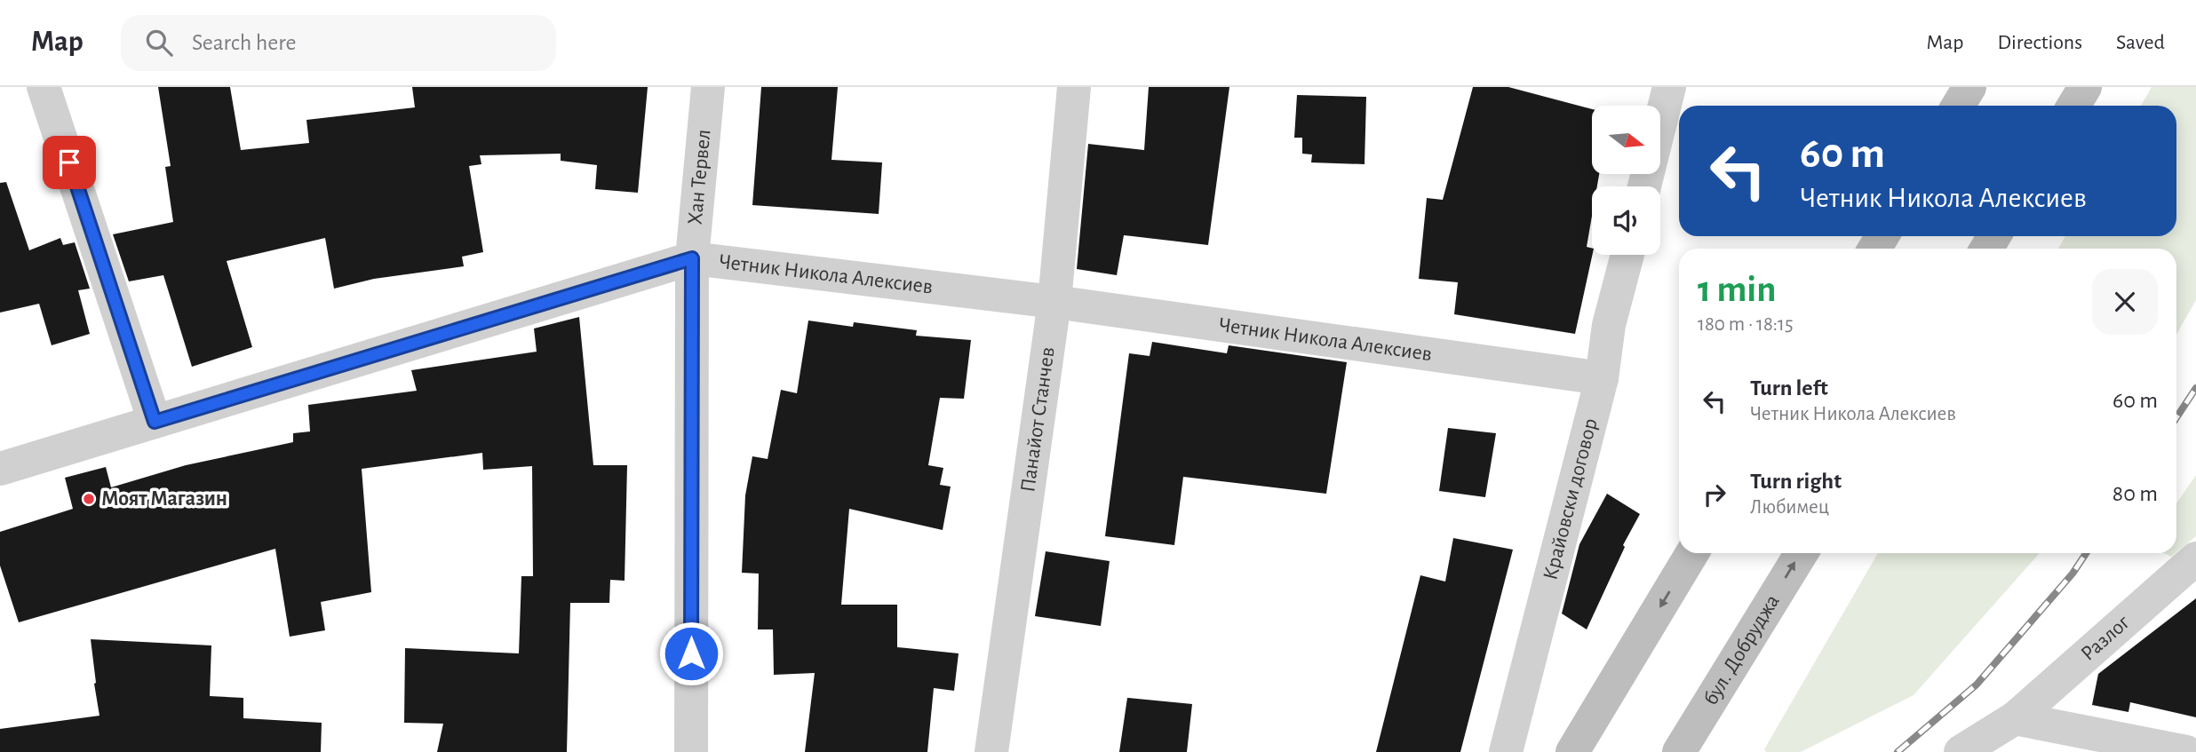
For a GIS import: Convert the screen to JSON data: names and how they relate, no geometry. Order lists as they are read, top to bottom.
{
  "streets": {
    "main road": ["бул. Добруджа"],
    "street": [
      "Хан Тервел",
      "Четник Никола Алексиев",
      "Панайот Станчев",
      "Крайовски договор",
      "Разлог"
    ]
  },
  "crossings": [
    ["Хан Тервел", "Четник Никола Алексиев"],
    ["Четник Никола Алексиев", "Панайот Станчев"],
    ["Четник Никола Алексиев", "Крайовски договор"]
  ],
  "places": ["Моят Магазин"],
  "north": "right",
  "page": {
    "header": "Map",
    "search": "Search here",
    "nav": ["Map", "Directions", "Saved"],
    "turn": ["60 m", "Четник Никола Алексиев"],
    "heading": ["1 min", "180 m · 18:15"],
    "list": [
      {
        "name": "Turn left",
        "note": "Четник Никола Алексиев",
        "value": "60 m"
      },
      {
        "name": "Turn right",
        "note": "Любимец",
        "value": "80 m"
      }
    ]
  }
}
